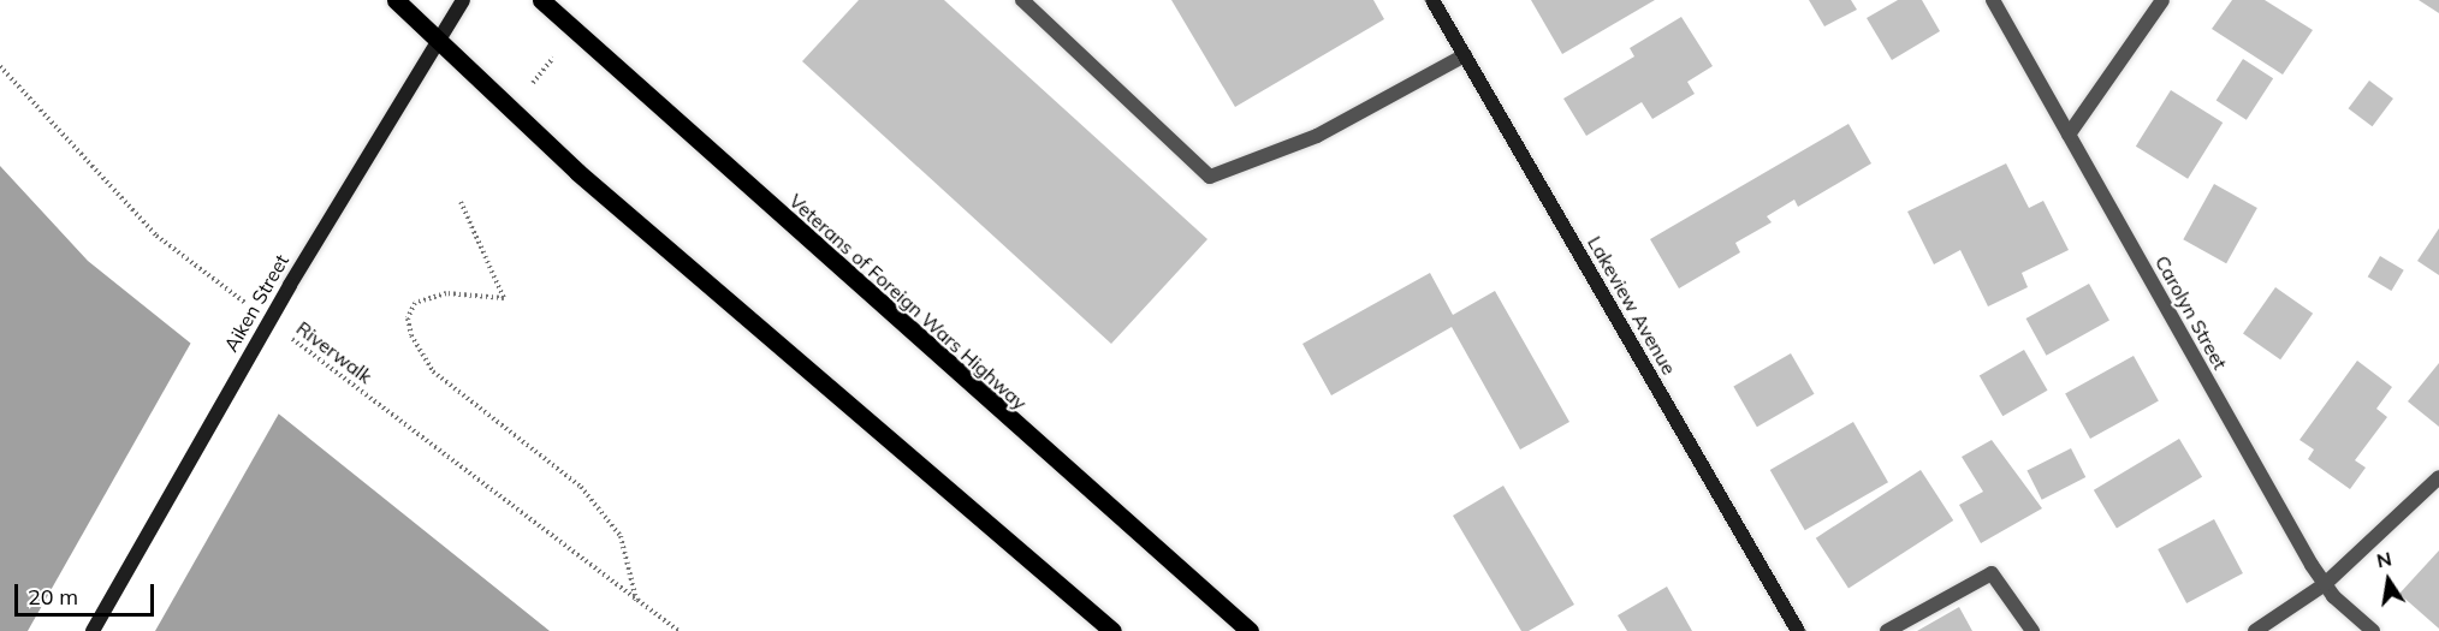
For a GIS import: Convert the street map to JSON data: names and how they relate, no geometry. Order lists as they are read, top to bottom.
{
  "streets": {
    "main road": ["Veterans of Foreign Wars Highway", "Aiken Street", "Lakeview Avenue"],
    "street": ["Carolyn Street"],
    "path": ["Riverwalk"]
  },
  "scale_bar": "20 m",
  "north": "top"
}
